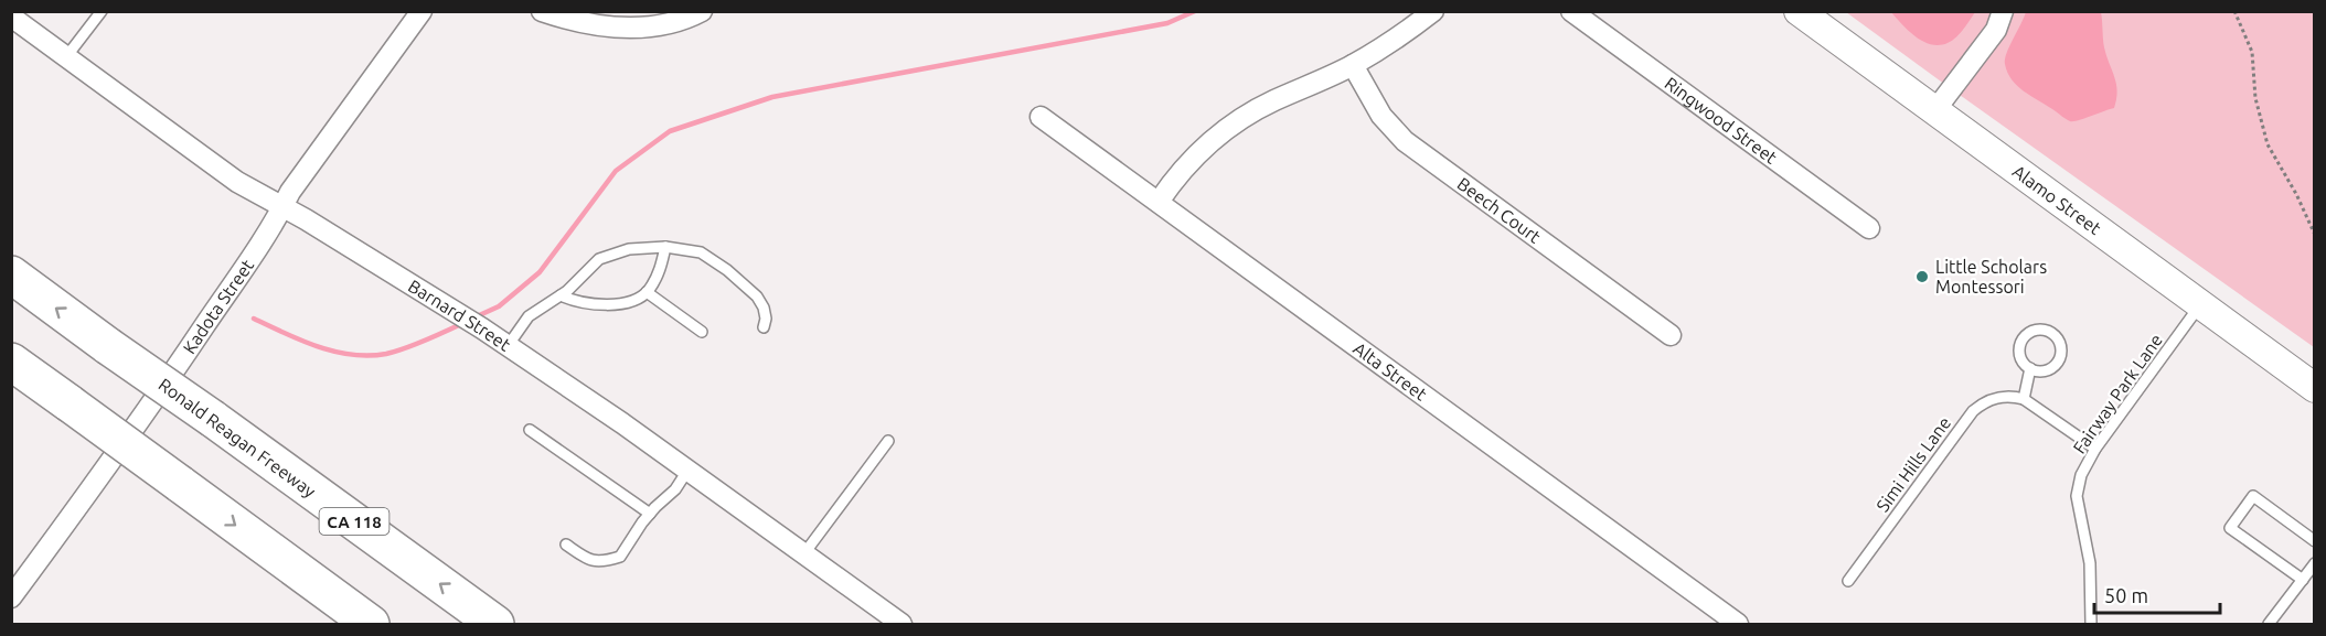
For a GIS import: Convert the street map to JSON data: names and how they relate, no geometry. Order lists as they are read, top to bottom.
{
  "streets": {
    "highway": ["Ronald Reagan Freeway", "CA 118"],
    "main road": ["Alamo Street"],
    "street": [
      "Ringwood Street",
      "Beech Court",
      "Kadota Street",
      "Barnard Street",
      "Alta Street"
    ],
    "lane": ["Fairway Park Lane", "Simi Hills Lane"]
  },
  "crossings": [
    ["Alamo Street", "Fairway Park Lane"],
    ["Kadota Street", "Barnard Street"]
  ],
  "places": ["Little Scholars Montessori"],
  "scale_bar": "50 m"
}
